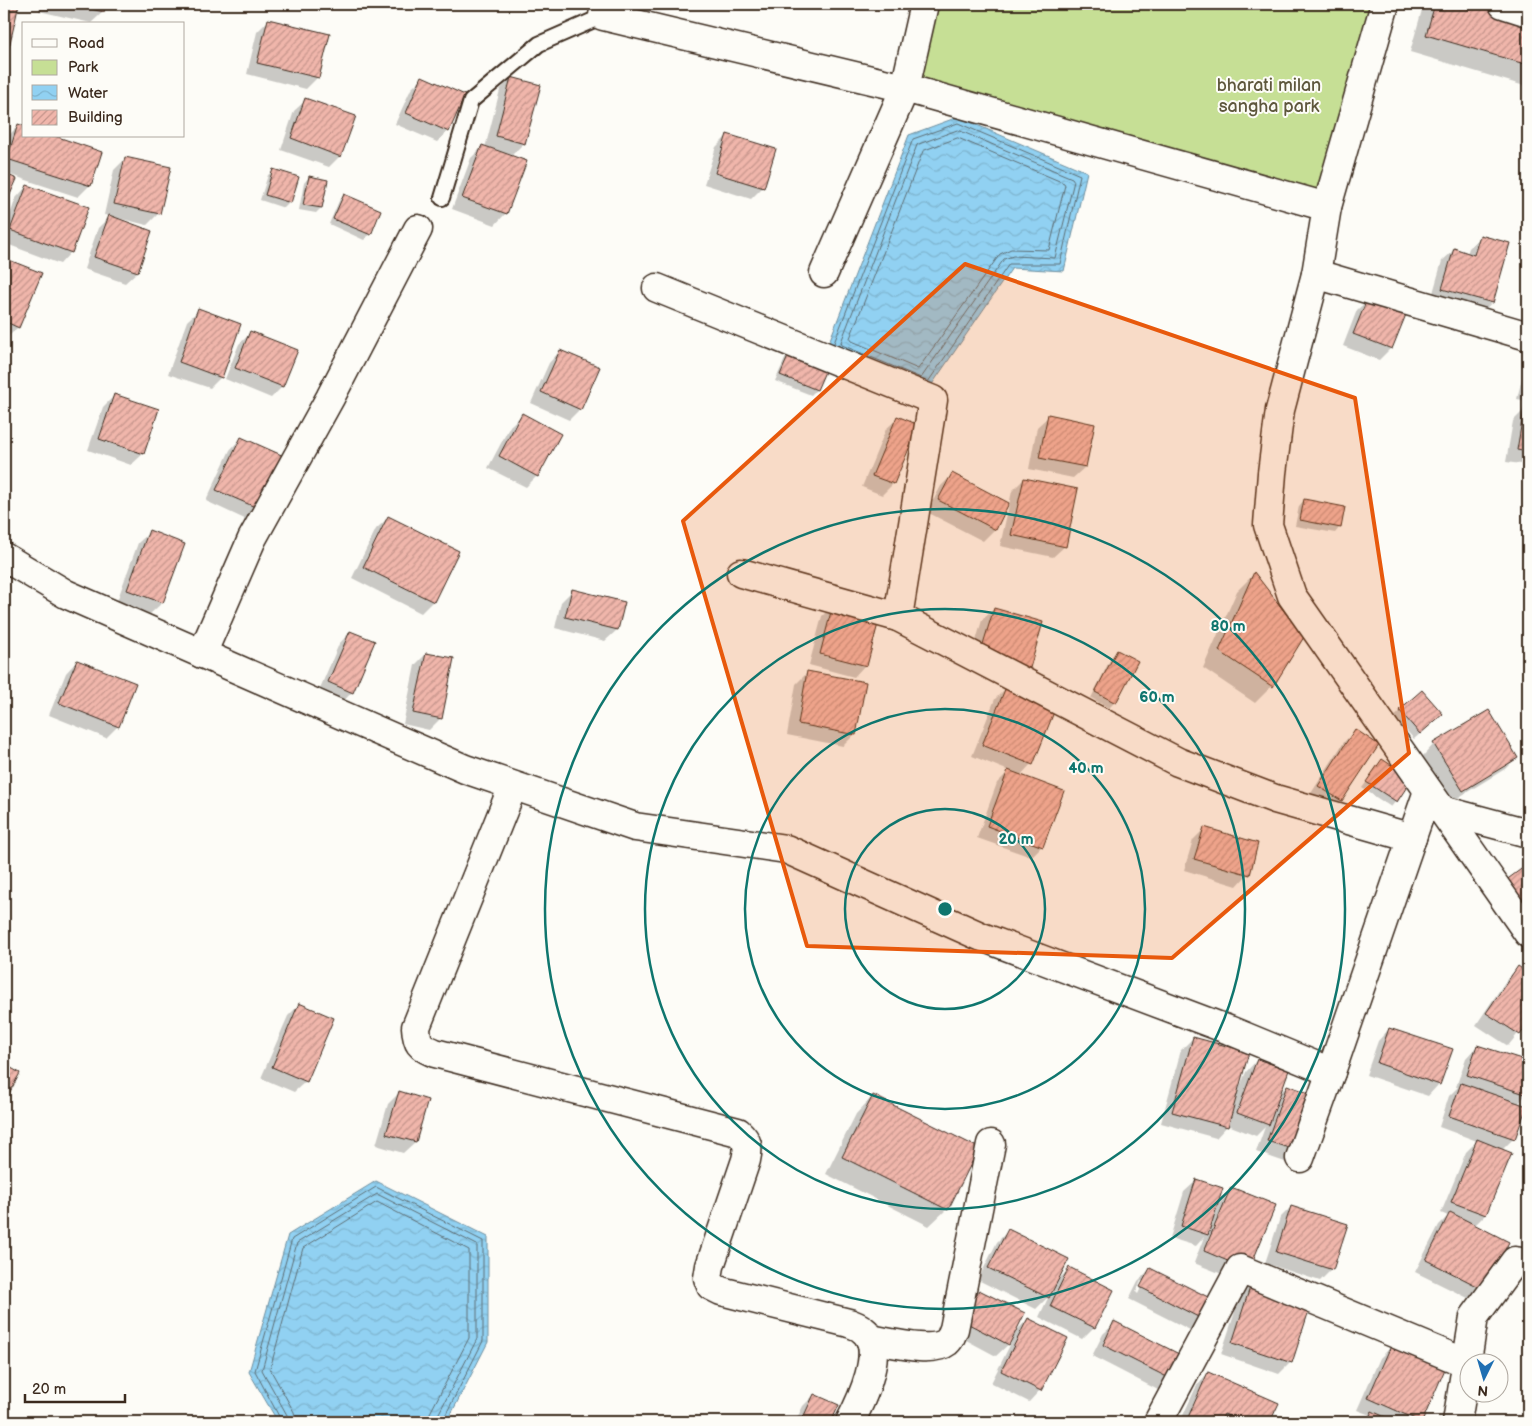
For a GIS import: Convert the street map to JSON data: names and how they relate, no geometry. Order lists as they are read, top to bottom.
{
  "parks": ["bharati milan sangha park"],
  "legend": [
    "Road",
    "Park",
    "Water",
    "Building"
  ],
  "scale_bar": "20 m",
  "north": "bottom",
  "rings": [
    "80 m",
    "60 m",
    "40 m",
    "20 m"
  ]
}
